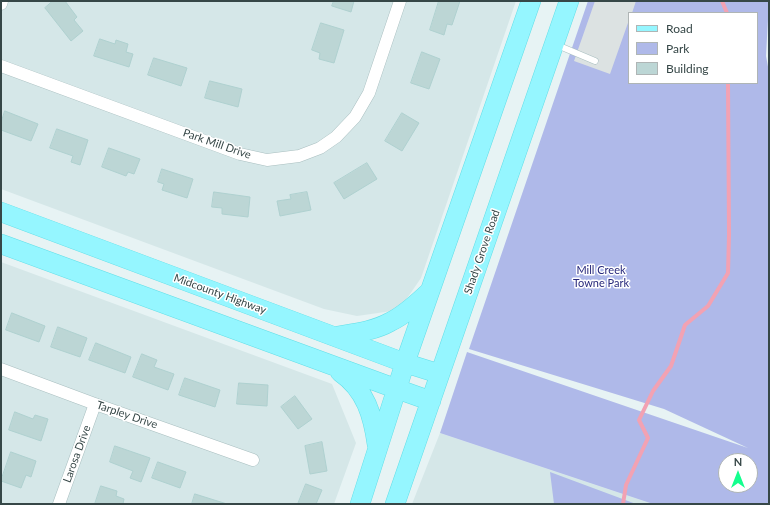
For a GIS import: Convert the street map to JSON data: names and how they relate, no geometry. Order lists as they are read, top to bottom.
{
  "streets": {
    "main road": ["Shady Grove Road", "Midcounty Highway"],
    "street": ["Park Mill Drive", "Tarpley Drive", "Larosa Drive"]
  },
  "crossings": [
    ["Shady Grove Road", "Midcounty Highway"],
    ["Tarpley Drive", "Larosa Drive"]
  ],
  "parks": ["Mill Creek Towne Park"],
  "legend": ["Road", "Park", "Building"],
  "north": "top"
}
